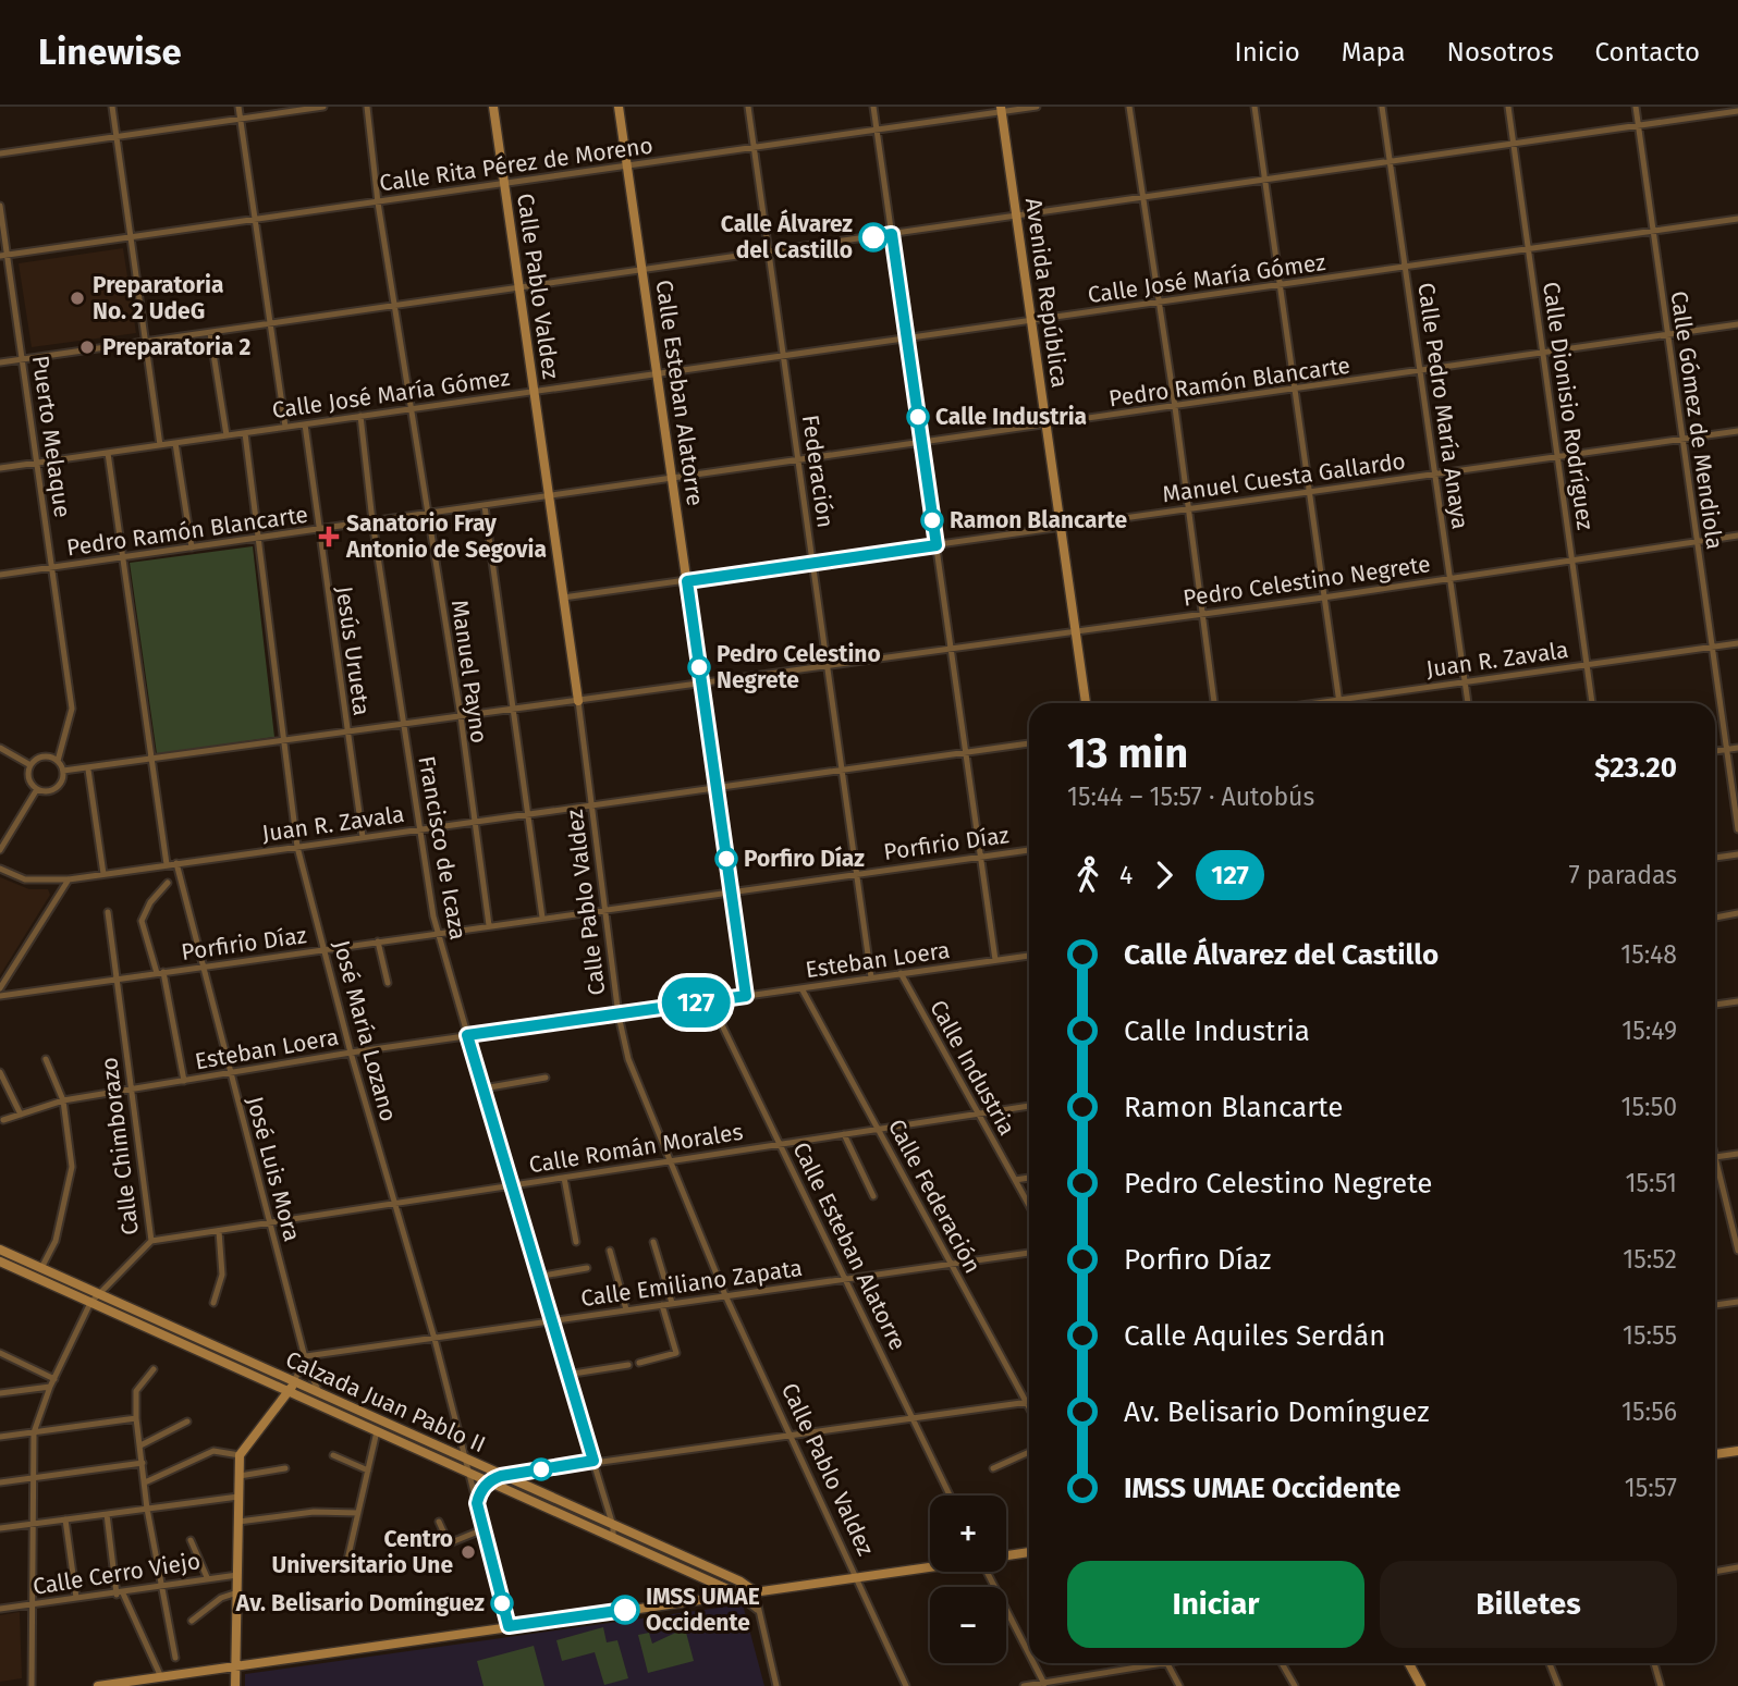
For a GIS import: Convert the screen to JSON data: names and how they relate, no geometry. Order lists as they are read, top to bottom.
{
  "streets": {
    "main road": [
      "Calle Pablo Valdez",
      "Avenida República",
      "Calle Esteban Alatorre",
      "Calzada Juan Pablo II"
    ],
    "street": [
      "Calle Rita Pérez de Moreno",
      "Calle José María Gómez",
      "Pedro Ramón Blancarte",
      "Calle Pedro María Anaya",
      "Calle Dionisio Rodríguez",
      "Calle Gómez de Mendiola",
      "Puerto Melaque",
      "Federación",
      "Manuel Cuesta Gallardo",
      "Pedro Celestino Negrete",
      "Jesús Urueta",
      "Juan R. Zavala",
      "Manuel Payno",
      "Porfirio Díaz",
      "Francisco de Icaza",
      "Esteban Loera",
      "José María Lozano",
      "Calle Industria",
      "Calle Chimborazo",
      "Calle Román Morales",
      "José Luis Mora",
      "Calle Federación",
      "Calle Emiliano Zapata",
      "Calle Cerro Viejo"
    ]
  },
  "crossings": [
    ["Calle Rita Pérez de Moreno", "Calle Pablo Valdez"],
    ["Calle Rita Pérez de Moreno", "Avenida República"],
    ["Calle Rita Pérez de Moreno", "Calle Esteban Alatorre"],
    ["Calle Rita Pérez de Moreno", "Puerto Melaque"],
    ["Calle Rita Pérez de Moreno", "Federación"],
    ["Calle Rita Pérez de Moreno", "Manuel Payno"],
    ["Calle José María Gómez", "Calle Pablo Valdez"],
    ["Calle José María Gómez", "Avenida República"],
    ["Calle José María Gómez", "Calle Esteban Alatorre"],
    ["Calle José María Gómez", "Calle Pedro María Anaya"],
    ["Calle José María Gómez", "Calle Dionisio Rodríguez"],
    ["Calle José María Gómez", "Calle Gómez de Mendiola"],
    ["Calle José María Gómez", "Puerto Melaque"],
    ["Calle José María Gómez", "Federación"],
    ["Calle José María Gómez", "Jesús Urueta"],
    ["Calle José María Gómez", "Manuel Payno"],
    ["Calle José María Gómez", "Francisco de Icaza"],
    ["Calle José María Gómez", "José María Lozano"],
    ["Calle Pablo Valdez", "Pedro Ramón Blancarte"],
    ["Calle Pablo Valdez", "Manuel Cuesta Gallardo"],
    ["Calle Pablo Valdez", "Pedro Celestino Negrete"],
    ["Calle Pablo Valdez", "Juan R. Zavala"],
    ["Calle Pablo Valdez", "Porfirio Díaz"],
    ["Calle Pablo Valdez", "Esteban Loera"],
    ["Calle Pablo Valdez", "Calle Román Morales"],
    ["Calle Pablo Valdez", "Calle Emiliano Zapata"],
    ["Avenida República", "Pedro Ramón Blancarte"],
    ["Avenida República", "Manuel Cuesta Gallardo"],
    ["Avenida República", "Pedro Celestino Negrete"],
    ["Pedro Ramón Blancarte", "Calle Esteban Alatorre"],
    ["Pedro Ramón Blancarte", "Calle Pedro María Anaya"],
    ["Pedro Ramón Blancarte", "Calle Dionisio Rodríguez"],
    ["Pedro Ramón Blancarte", "Calle Gómez de Mendiola"],
    ["Pedro Ramón Blancarte", "Puerto Melaque"],
    ["Pedro Ramón Blancarte", "Federación"],
    ["Pedro Ramón Blancarte", "Jesús Urueta"],
    ["Pedro Ramón Blancarte", "Manuel Payno"],
    ["Pedro Ramón Blancarte", "Francisco de Icaza"],
    ["Pedro Ramón Blancarte", "José María Lozano"],
    ["Calle Esteban Alatorre", "Manuel Cuesta Gallardo"],
    ["Calle Esteban Alatorre", "Pedro Celestino Negrete"],
    ["Calle Esteban Alatorre", "Esteban Loera"],
    ["Calle Esteban Alatorre", "Calle Román Morales"],
    ["Calle Esteban Alatorre", "Calle Emiliano Zapata"],
    ["Calle Pedro María Anaya", "Manuel Cuesta Gallardo"],
    ["Calle Pedro María Anaya", "Pedro Celestino Negrete"],
    ["Calle Pedro María Anaya", "Juan R. Zavala"],
    ["Calle Dionisio Rodríguez", "Manuel Cuesta Gallardo"],
    ["Calle Dionisio Rodríguez", "Pedro Celestino Negrete"],
    ["Calle Dionisio Rodríguez", "Juan R. Zavala"],
    ["Calle Gómez de Mendiola", "Manuel Cuesta Gallardo"],
    ["Calle Gómez de Mendiola", "Pedro Celestino Negrete"],
    ["Calle Gómez de Mendiola", "Juan R. Zavala"],
    ["Puerto Melaque", "Pedro Celestino Negrete"],
    ["Federación", "Manuel Cuesta Gallardo"],
    ["Federación", "Pedro Celestino Negrete"],
    ["Federación", "Juan R. Zavala"],
    ["Federación", "Porfirio Díaz"],
    ["Federación", "Esteban Loera"],
    ["Pedro Celestino Negrete", "Jesús Urueta"],
    ["Pedro Celestino Negrete", "Manuel Payno"],
    ["Pedro Celestino Negrete", "Francisco de Icaza"],
    ["Pedro Celestino Negrete", "José María Lozano"],
    ["Jesús Urueta", "Juan R. Zavala"],
    ["Juan R. Zavala", "Manuel Payno"],
    ["Juan R. Zavala", "Francisco de Icaza"],
    ["Juan R. Zavala", "José María Lozano"],
    ["Juan R. Zavala", "José Luis Mora"],
    ["Manuel Payno", "Porfirio Díaz"],
    ["Porfirio Díaz", "Francisco de Icaza"],
    ["Porfirio Díaz", "José María Lozano"],
    ["Porfirio Díaz", "Calle Chimborazo"],
    ["Porfirio Díaz", "José Luis Mora"],
    ["Francisco de Icaza", "Esteban Loera"],
    ["Francisco de Icaza", "Calle Román Morales"],
    ["Francisco de Icaza", "Calle Emiliano Zapata"],
    ["Francisco de Icaza", "Calzada Juan Pablo II"],
    ["Esteban Loera", "José María Lozano"],
    ["Esteban Loera", "Calle Industria"],
    ["Esteban Loera", "Calle Chimborazo"],
    ["Esteban Loera", "José Luis Mora"],
    ["Esteban Loera", "Calle Federación"],
    ["José María Lozano", "Calle Román Morales"],
    ["José María Lozano", "Calle Emiliano Zapata"],
    ["José María Lozano", "Calzada Juan Pablo II"],
    ["Calle Industria", "Calle Román Morales"],
    ["Calle Chimborazo", "Calle Román Morales"],
    ["Calle Chimborazo", "Calzada Juan Pablo II"],
    ["Calle Chimborazo", "Calle Cerro Viejo"],
    ["Calle Román Morales", "José Luis Mora"],
    ["Calle Román Morales", "Calle Federación"],
    ["José Luis Mora", "Calle Emiliano Zapata"],
    ["José Luis Mora", "Calzada Juan Pablo II"],
    ["Calle Federación", "Calle Emiliano Zapata"]
  ],
  "places": {
    "other": [
      "Calle Álvarez del Castillo",
      "Preparatoria No. 2 UdeG",
      "Preparatoria 2",
      "Calle Industria",
      "Ramon Blancarte",
      "Pedro Celestino Negrete",
      "Porfiro Díaz",
      "Centro Universitario Une",
      "Av. Belisario Domínguez",
      "IMSS UMAE Occidente"
    ],
    "health": ["Sanatorio Fray Antonio de Segovia"]
  },
  "lines": ["bus line 127"],
  "page": {
    "header": "Linewise",
    "nav": [
      "Inicio",
      "Mapa",
      "Nosotros",
      "Contacto"
    ],
    "on_map": "127",
    "heading": ["13 min", "15:44 – 15:57 · Autobús", "$23.20"],
    "legs": ["4", "127", "7 paradas"],
    "list": [
      {
        "name": "Calle Álvarez del Castillo",
        "value": "15:48"
      },
      {
        "name": "Calle Industria",
        "value": "15:49"
      },
      {
        "name": "Ramon Blancarte",
        "value": "15:50"
      },
      {
        "name": "Pedro Celestino Negrete",
        "value": "15:51"
      },
      {
        "name": "Porfiro Díaz",
        "value": "15:52"
      },
      {
        "name": "Calle Aquiles Serdán",
        "value": "15:55"
      },
      {
        "name": "Av. Belisario Domínguez",
        "value": "15:56"
      },
      {
        "name": "IMSS UMAE Occidente",
        "value": "15:57"
      }
    ],
    "map_buttons": ["+", "−"],
    "buttons": ["Iniciar", "Billetes"]
  }
}
